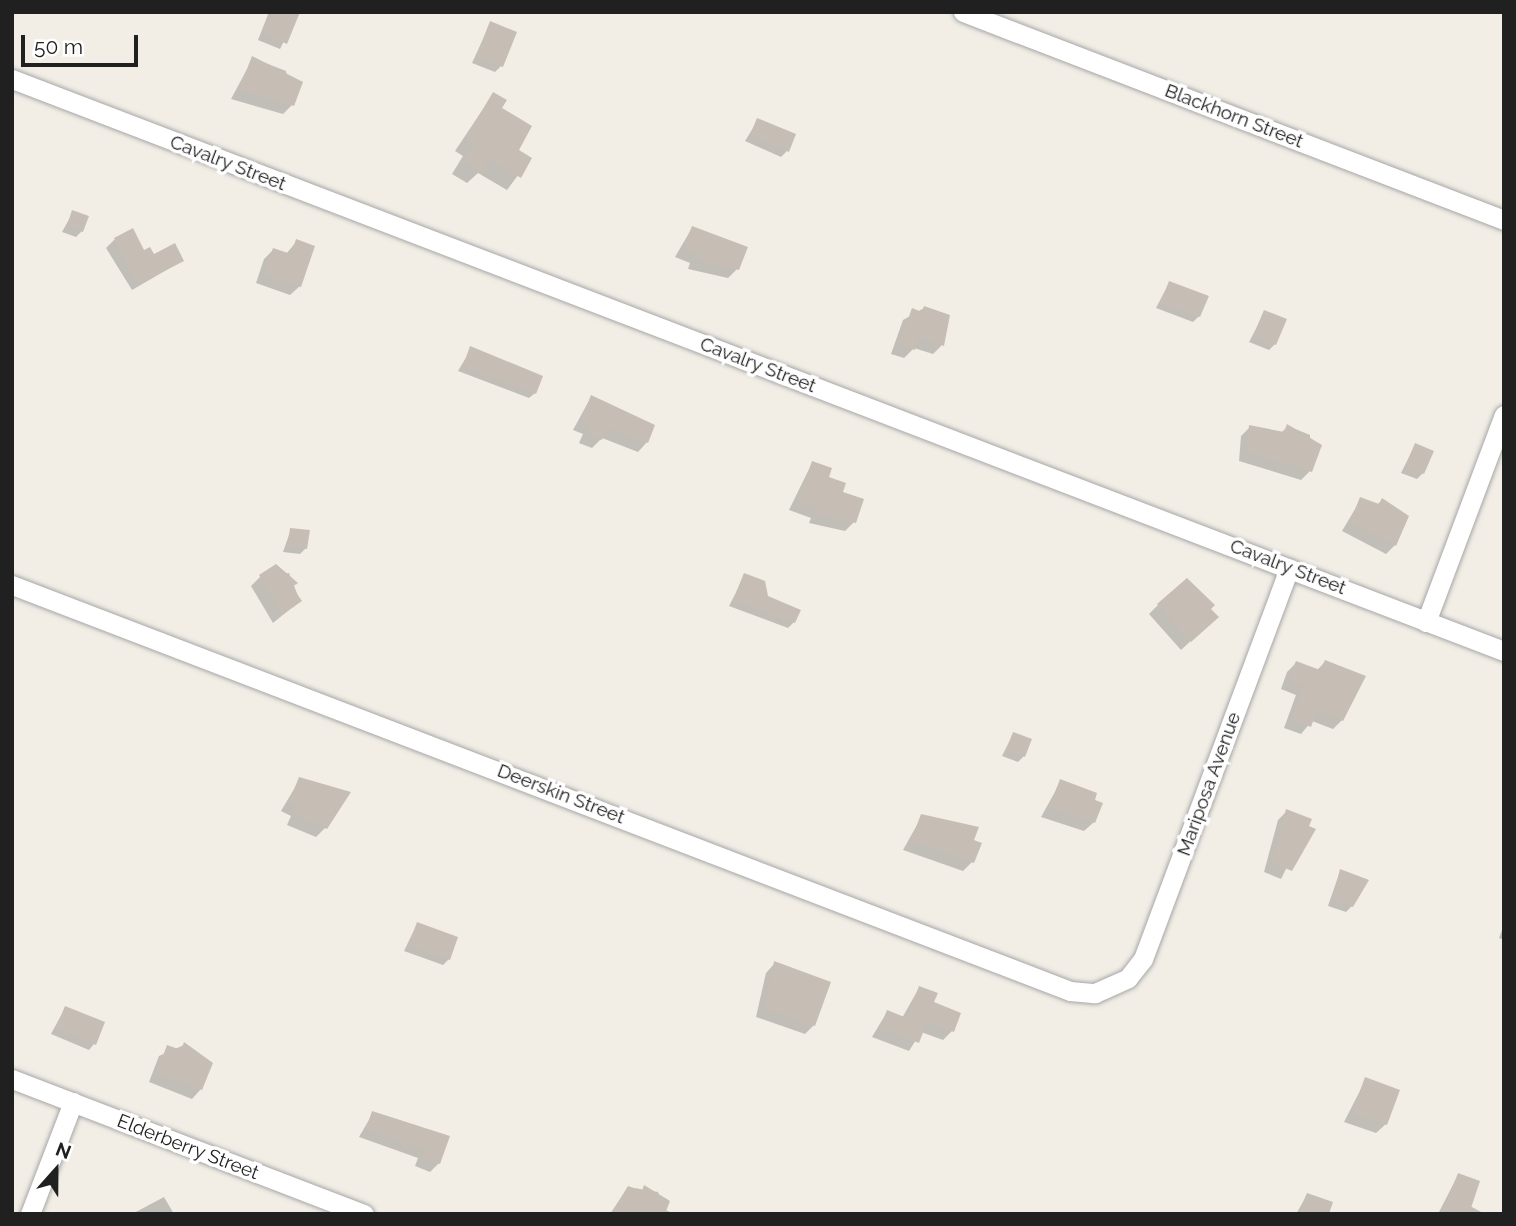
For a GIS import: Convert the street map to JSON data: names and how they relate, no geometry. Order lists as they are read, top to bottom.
{
  "streets": {
    "street": [
      "Blackhorn Street",
      "Cavalry Street",
      "Mariposa Avenue",
      "Deerskin Street",
      "Elderberry Street"
    ]
  },
  "crossings": [
    ["Cavalry Street", "Mariposa Avenue"],
    ["Mariposa Avenue", "Deerskin Street"]
  ],
  "scale_bar": "50 m",
  "north": "top"
}
